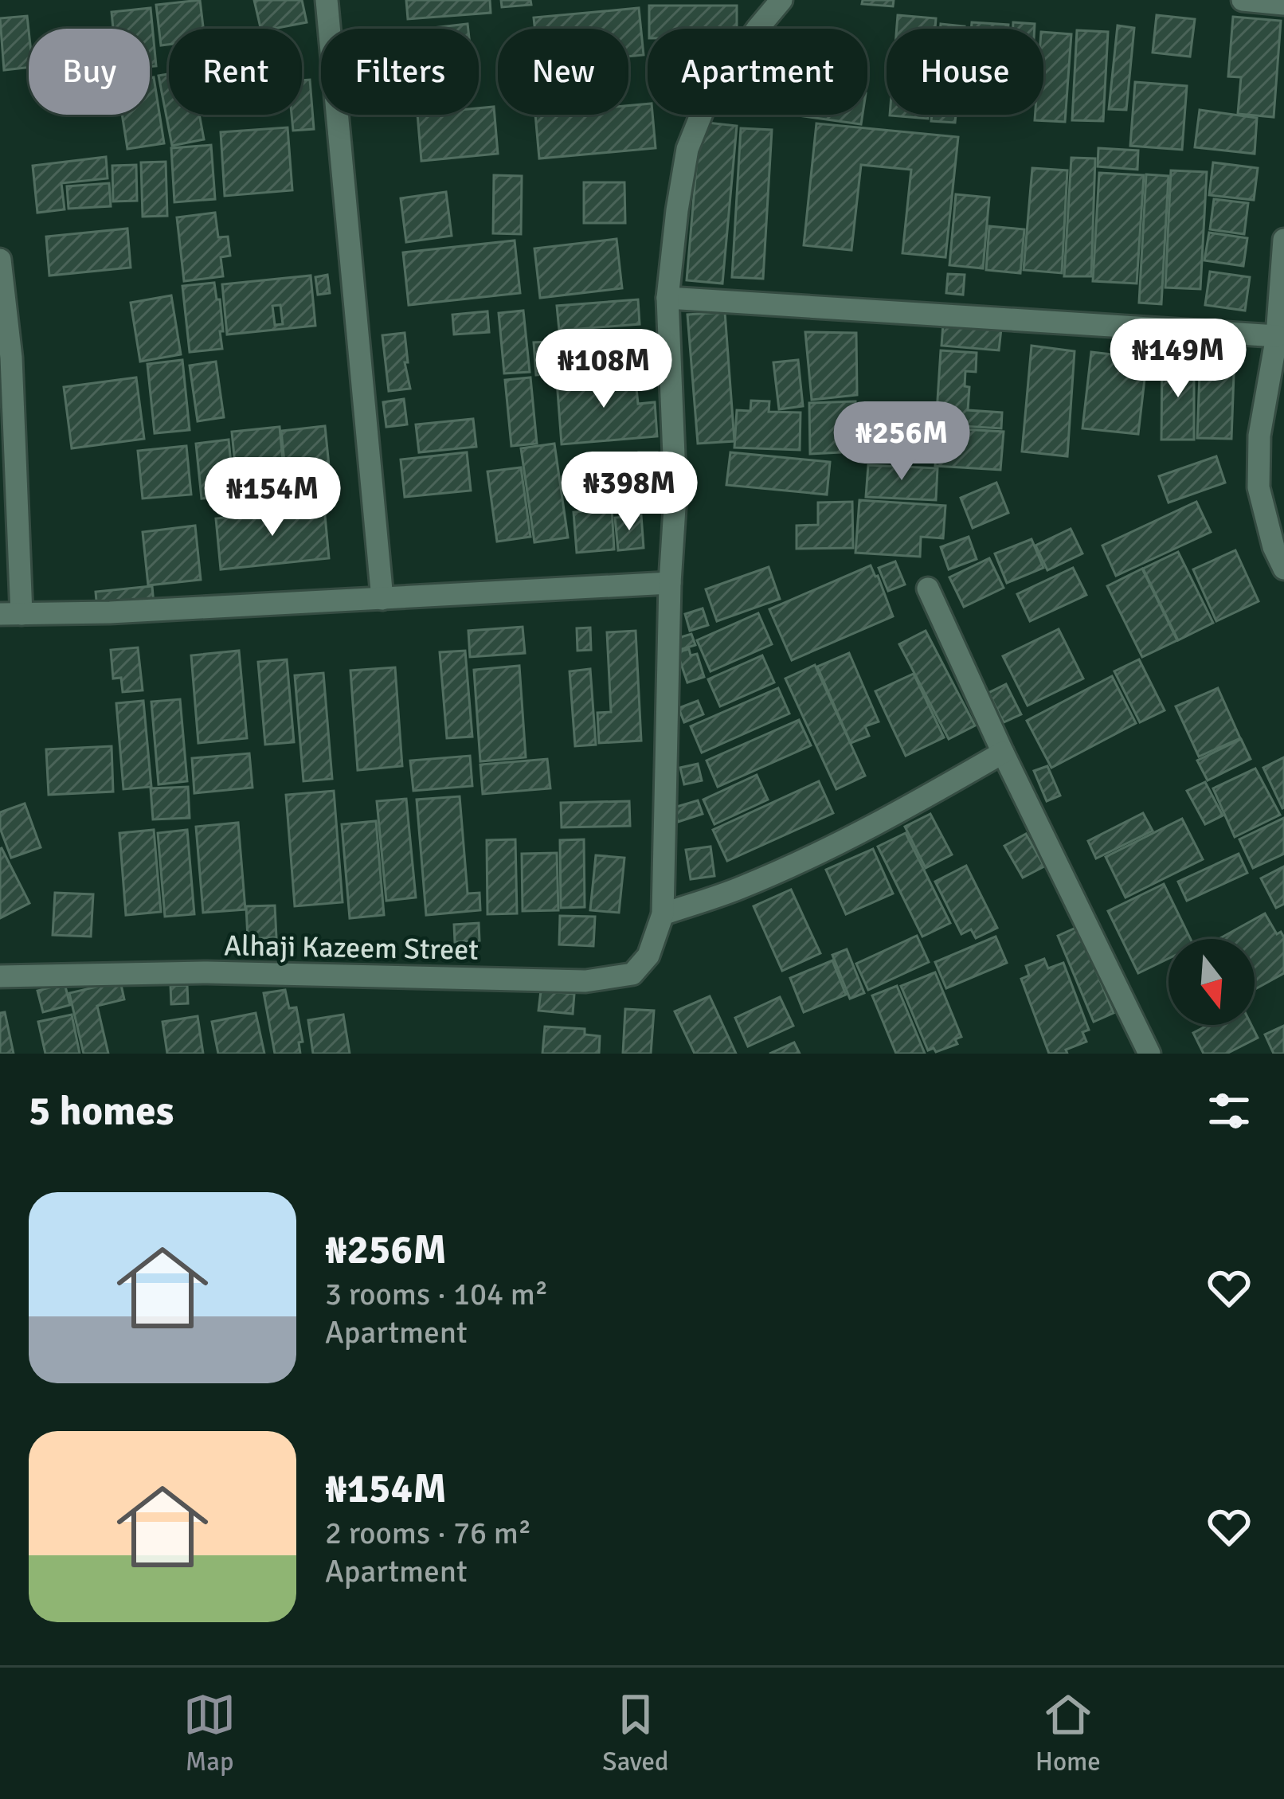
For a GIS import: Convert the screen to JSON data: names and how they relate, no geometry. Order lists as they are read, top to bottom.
{
  "streets": {
    "street": ["Alhaji Kazeem Street"]
  },
  "north": "bottom",
  "page": {
    "chip": [
      "Buy",
      "Rent",
      "Filters",
      "New",
      "Apartment",
      "House"
    ],
    "price": [
      "₦149M",
      "₦108M",
      "₦256M",
      "₦398M",
      "₦154M"
    ],
    "heading": "5 homes",
    "list": [
      {
        "name": "₦256M",
        "note": "3 rooms · 104 m² · Apartment"
      },
      {
        "name": "₦154M",
        "note": "2 rooms · 76 m² · Apartment"
      }
    ],
    "tabs": ["Map", "Saved", "Home"]
  }
}
